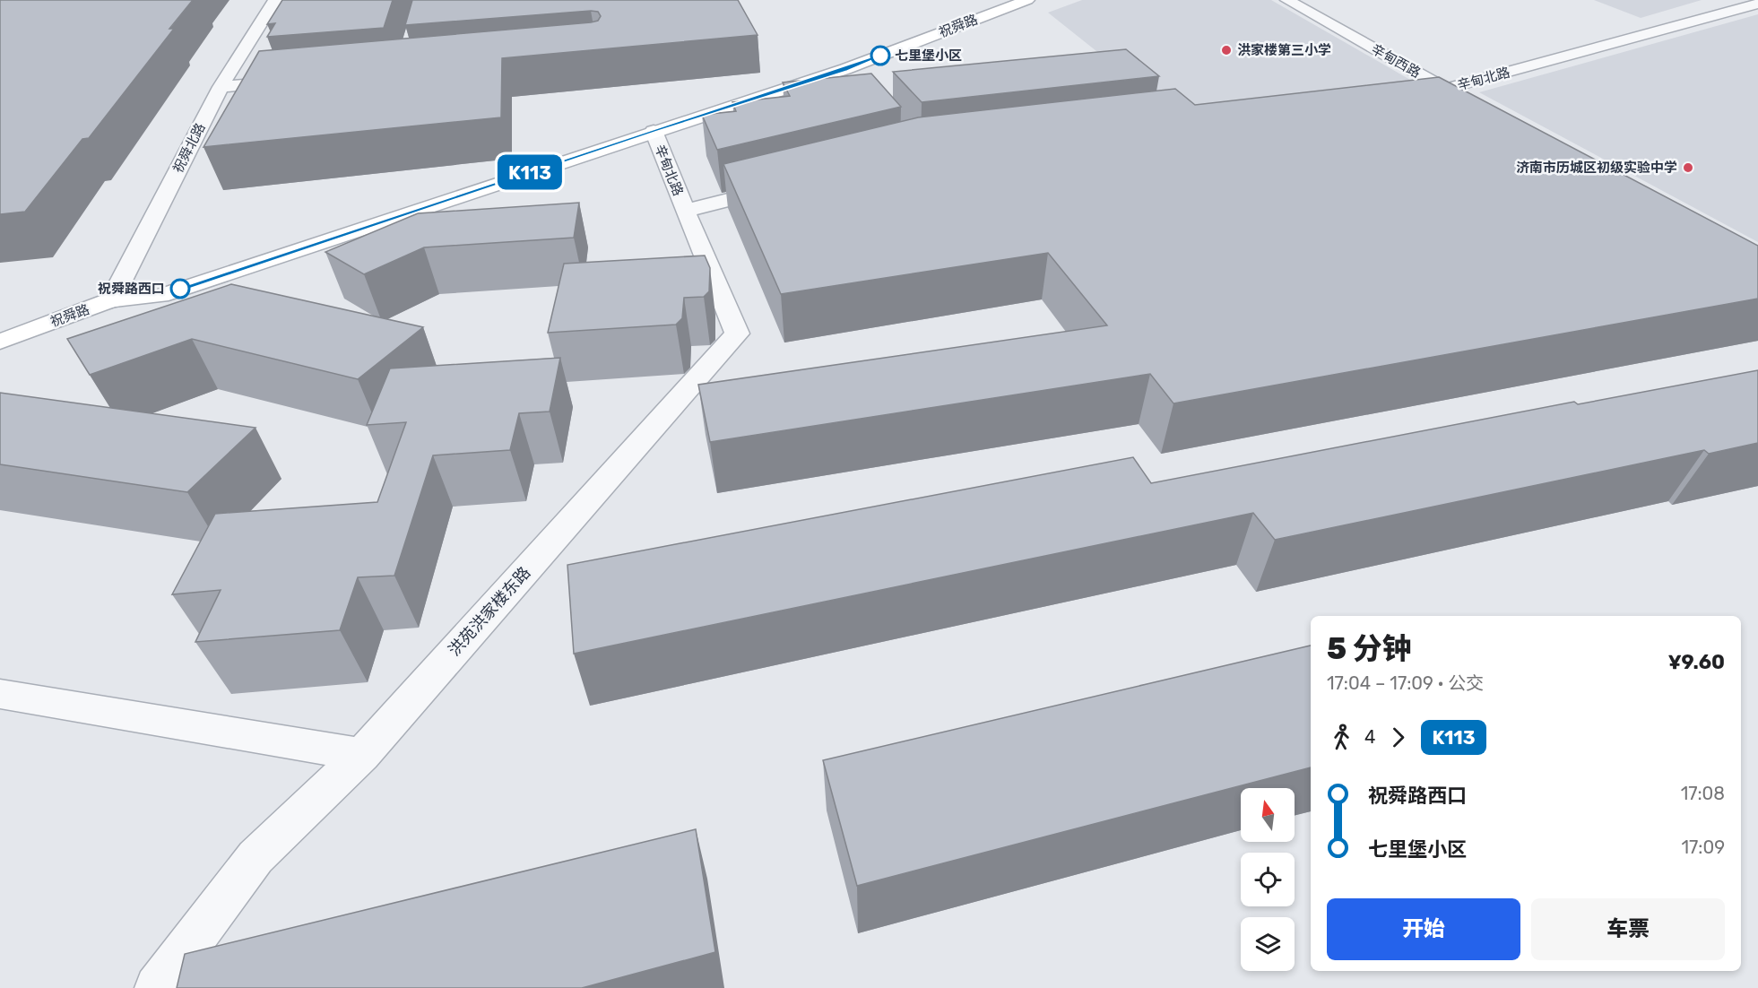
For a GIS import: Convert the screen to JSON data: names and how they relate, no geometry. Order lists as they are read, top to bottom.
{
  "streets": {
    "main road": ["祝舜路"],
    "street": [
      "辛甸西路",
      "辛甸北路",
      "祝舜北路",
      "洪苑洪家楼东路"
    ]
  },
  "crossings": [
    ["祝舜路", "辛甸北路"],
    ["祝舜路", "祝舜北路"],
    ["辛甸西路", "辛甸北路"],
    ["辛甸北路", "洪苑洪家楼东路"]
  ],
  "places": [
    "洪家楼第三小学",
    "七里堡小区",
    "济南市历城区初级实验中学",
    "祝舜路西口"
  ],
  "lines": ["bus line K113"],
  "north": "top",
  "page": {
    "on_map": "K113",
    "heading": ["5 分钟", "17:04 – 17:09 · 公交", "¥9.60"],
    "legs": ["4", "K113"],
    "list": [
      {
        "name": "祝舜路西口",
        "value": "17:08"
      },
      {
        "name": "七里堡小区",
        "value": "17:09"
      }
    ],
    "buttons": ["开始", "车票"]
  }
}
